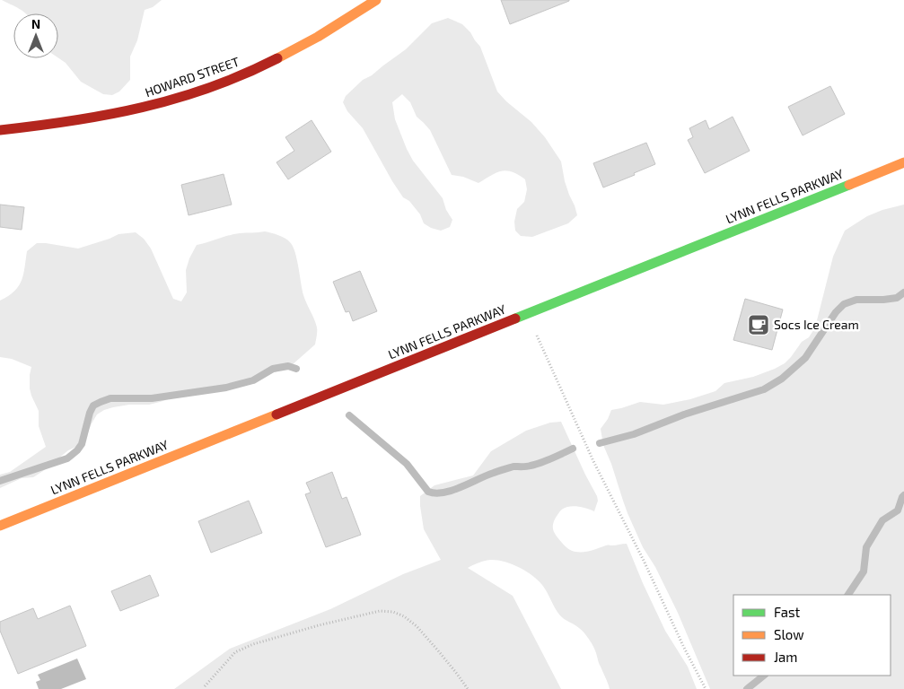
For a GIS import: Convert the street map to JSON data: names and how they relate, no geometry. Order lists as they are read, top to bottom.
{
  "streets": {
    "main road": ["HOWARD STREET", "LYNN FELLS PARKWAY"]
  },
  "places": {
    "cafe": ["Socs Ice Cream"]
  },
  "legend": ["Fast", "Slow", "Jam"],
  "north": "top"
}
